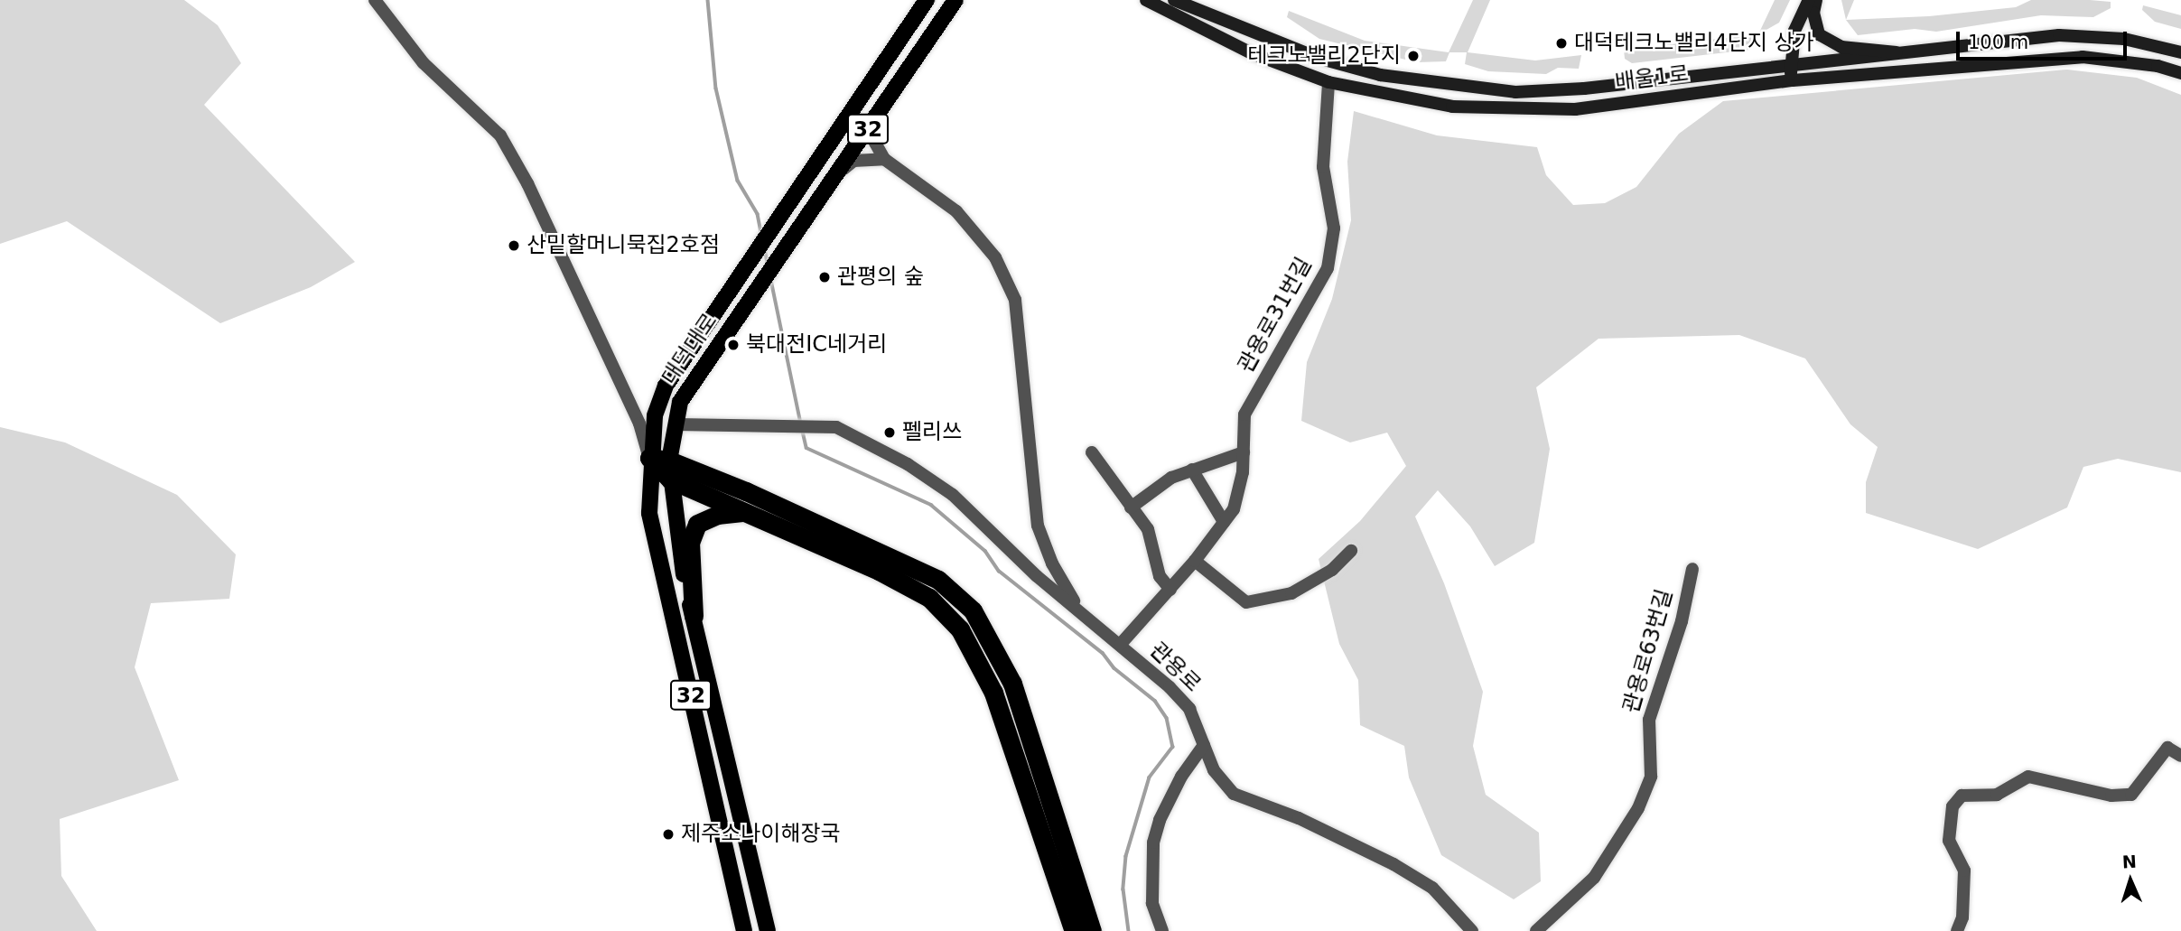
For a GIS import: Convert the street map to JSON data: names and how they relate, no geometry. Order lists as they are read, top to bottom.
{
  "streets": {
    "main road": ["배울1로", "32", "대덕대로"],
    "street": ["관용로31번길", "관용로63번길", "관용로"]
  },
  "crossings": [
    ["배울1로", "관용로31번길"],
    ["관용로31번길", "관용로"],
    ["대덕대로", "관용로"]
  ],
  "places": [
    "대덕테크노밸리4단지 상가",
    "테크노밸리2단지",
    "산밑할머니묵집2호점",
    "관평의 숲",
    "북대전IC네거리",
    "펠리쓰",
    "제주소나이해장국"
  ],
  "scale_bar": "100 m",
  "north": "top"
}
